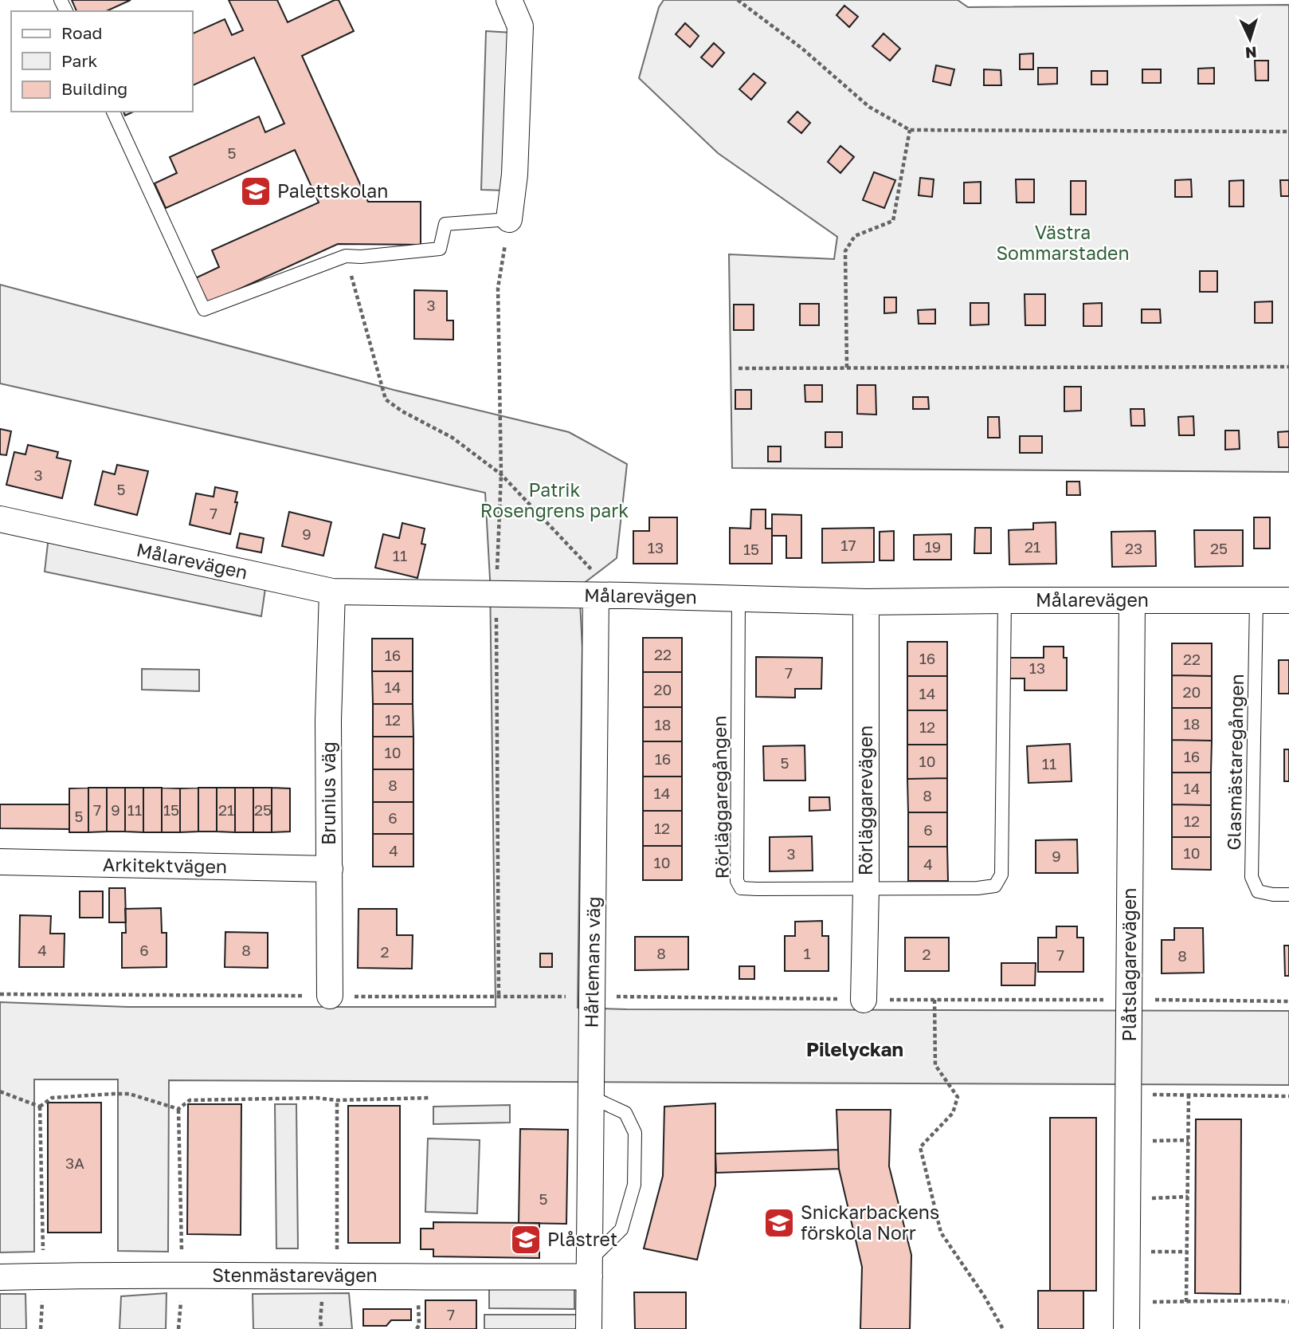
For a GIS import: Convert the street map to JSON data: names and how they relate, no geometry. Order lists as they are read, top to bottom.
{
  "streets": {
    "street": [
      "Målarevägen",
      "Brunius väg",
      "Rörläggarevägen",
      "Arkitektvägen",
      "Hårlemans väg",
      "Plåtslagarevägen",
      "Stenmästarevägen"
    ],
    "lane": ["Glasmästaregången", "Rörläggaregången"]
  },
  "crossings": [
    ["Målarevägen", "Glasmästaregången"],
    ["Målarevägen", "Brunius väg"],
    ["Målarevägen", "Rörläggaregången"],
    ["Målarevägen", "Rörläggarevägen"],
    ["Målarevägen", "Hårlemans väg"],
    ["Målarevägen", "Plåtslagarevägen"],
    ["Brunius väg", "Arkitektvägen"],
    ["Rörläggaregången", "Rörläggarevägen"],
    ["Hårlemans väg", "Stenmästarevägen"]
  ],
  "districts": ["Pilelyckan"],
  "parks": ["Västra Sommarstaden", "Patrik Rosengrens park"],
  "places": {
    "school or university": ["Palettskolan", "Snickarbackens förskola Norr", "Plåstret"]
  },
  "house_numbers": [
    "5",
    "3",
    "3",
    "5",
    "7",
    "9",
    "17",
    "19",
    "21",
    "13",
    "23",
    "25",
    "15",
    "11",
    "22",
    "16",
    "16",
    "22",
    "13",
    "7",
    "14",
    "20",
    "20",
    "14",
    "12",
    "18",
    "18",
    "12",
    "10",
    "16",
    "16",
    "10",
    "5",
    "11",
    "8",
    "14",
    "14",
    "8",
    "7",
    "9",
    "11",
    "15",
    "21",
    "25",
    "5",
    "6",
    "12",
    "12",
    "6",
    "4",
    "10",
    "3",
    "9",
    "10",
    "4",
    "4",
    "6",
    "8",
    "2",
    "8",
    "1",
    "2",
    "7",
    "8",
    "3A",
    "5",
    "7"
  ],
  "legend": ["Road", "Park", "Building"],
  "north": "bottom"
}
